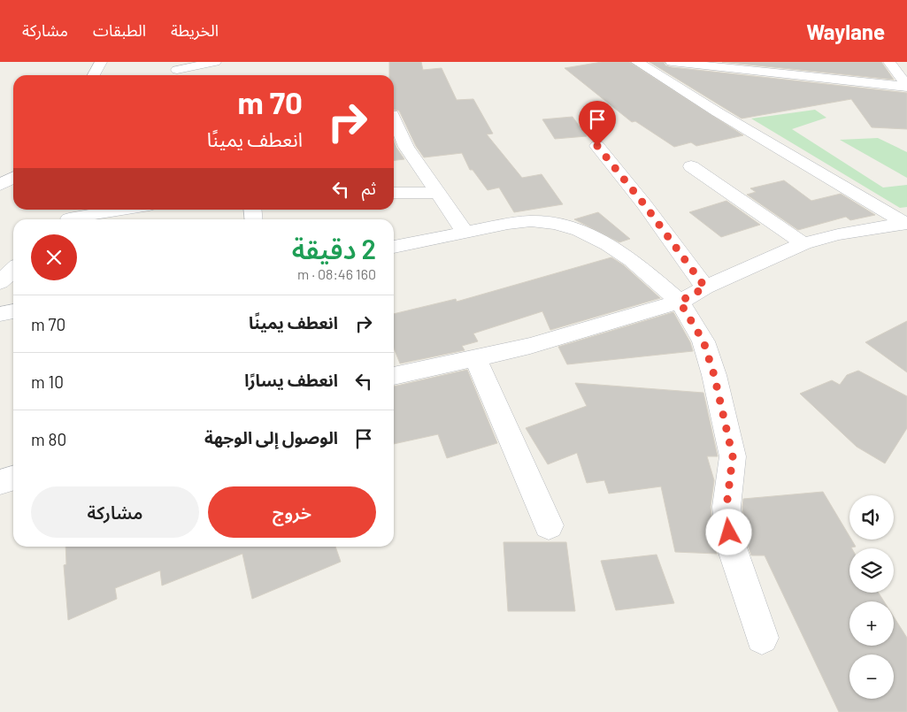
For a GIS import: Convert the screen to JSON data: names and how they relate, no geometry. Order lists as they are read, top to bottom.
{
  "page": {
    "header": "Waylane",
    "nav": ["الخريطة", "الطبقات", "مشاركة"],
    "turn": ["70 m", "انعطف يمينًا"],
    "then": "ثم",
    "heading": ["2 دقيقة", "160 m · 08:46"],
    "list": [
      {
        "name": "انعطف يمينًا",
        "value": "70 m"
      },
      {
        "name": "انعطف يسارًا",
        "value": "10 m"
      },
      {
        "name": "الوصول إلى الوجهة",
        "value": "80 m"
      }
    ],
    "buttons": ["خروج", "مشاركة"],
    "map_buttons": ["+", "−"]
  }
}
